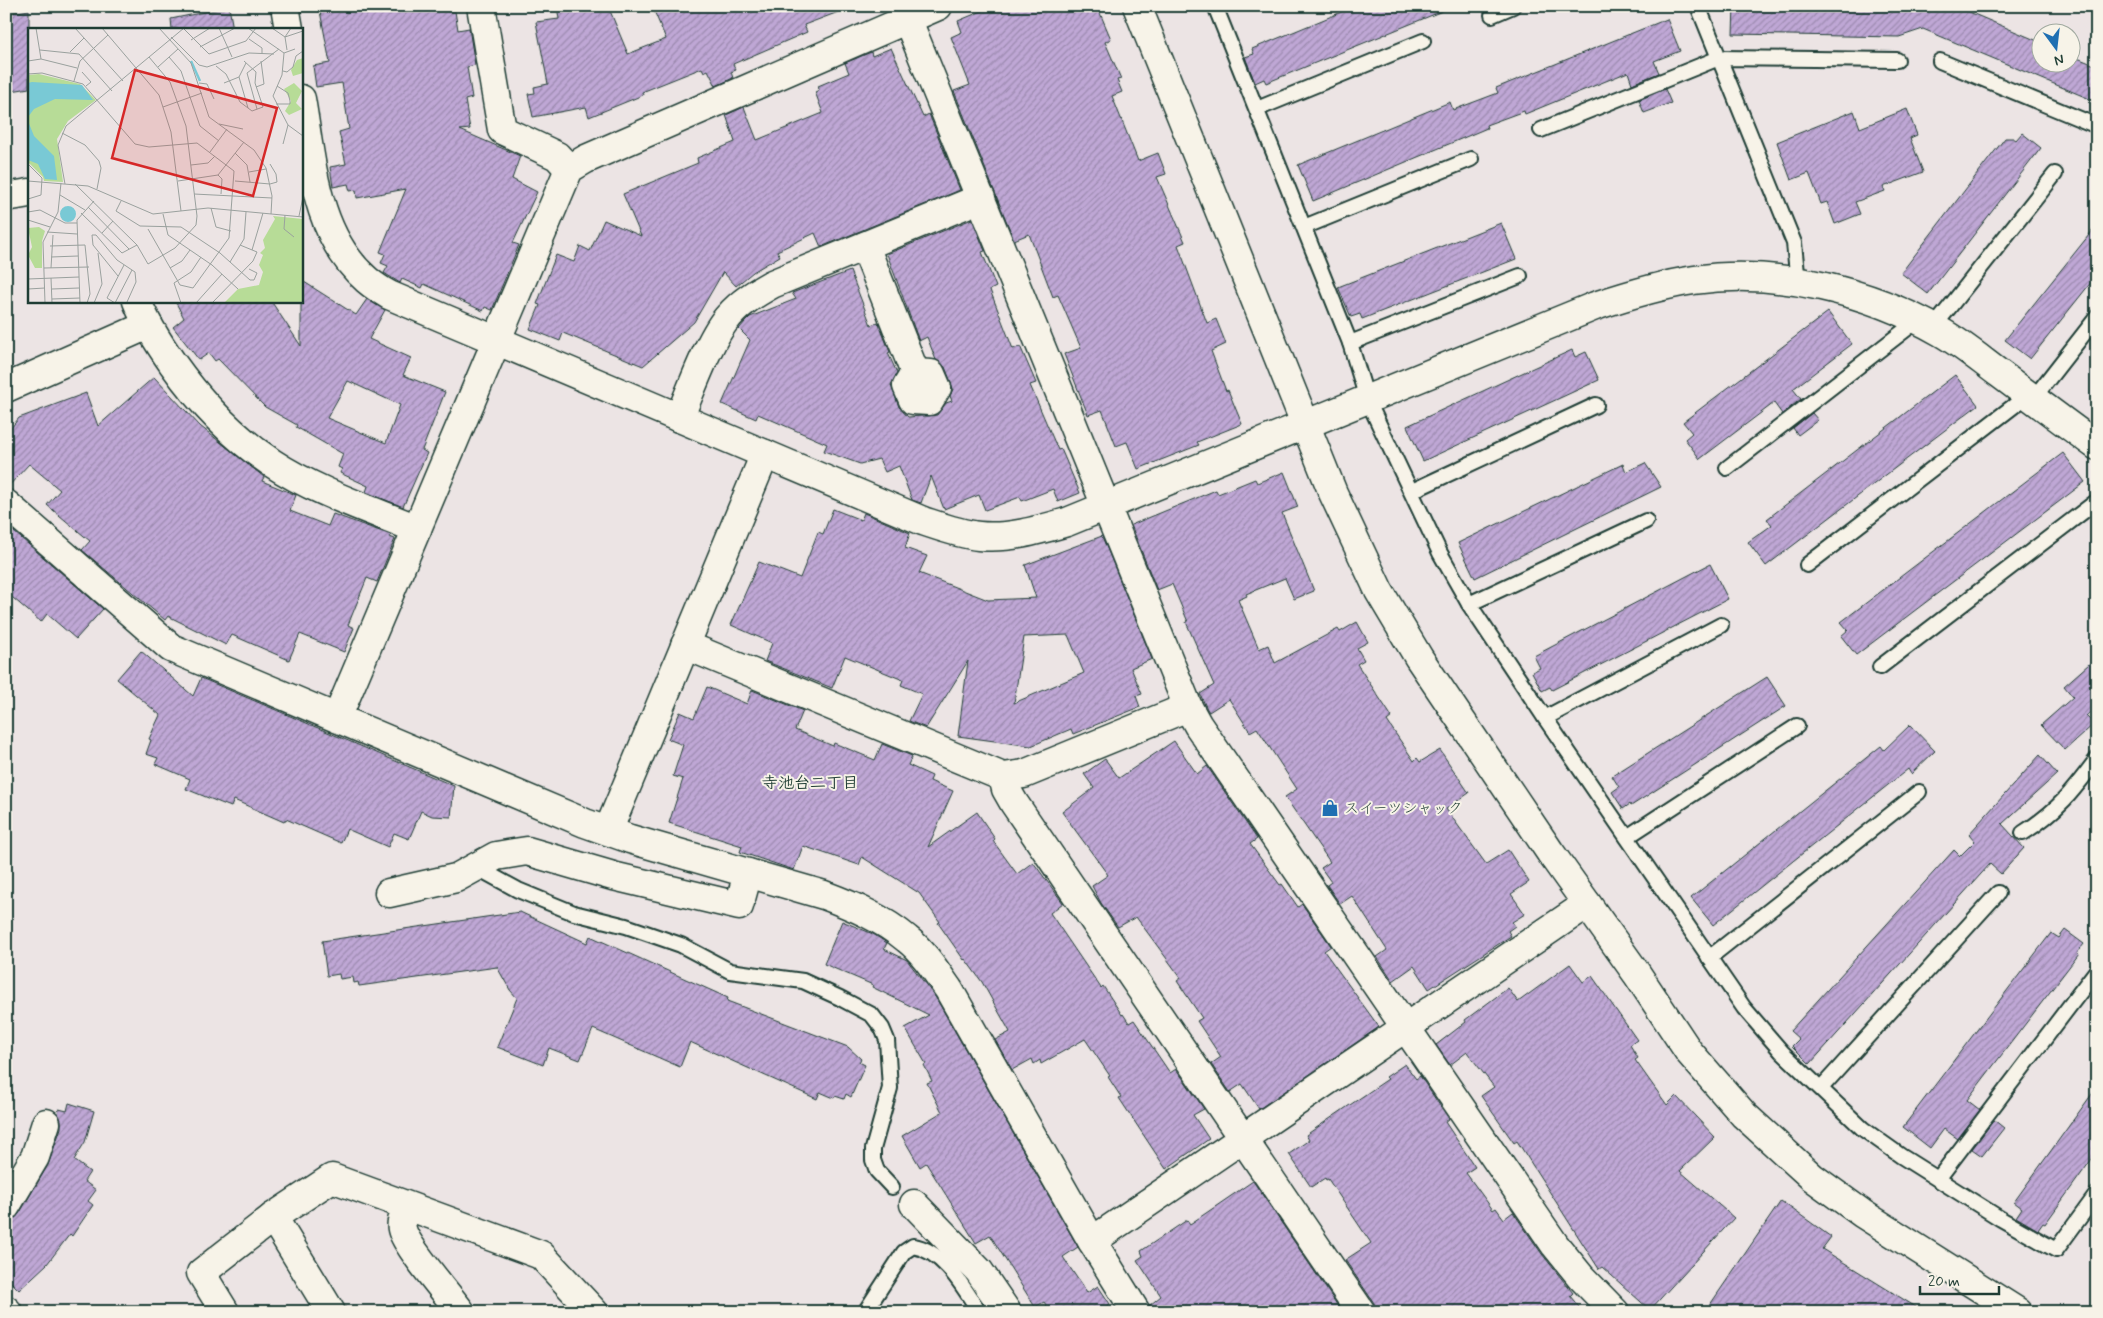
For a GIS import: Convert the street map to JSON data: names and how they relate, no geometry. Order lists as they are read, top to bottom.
{
  "districts": ["寺池台二丁目"],
  "places": {
    "shop": ["スイーツシャック"]
  },
  "scale_bar": "20 m",
  "north": "bottom"
}
